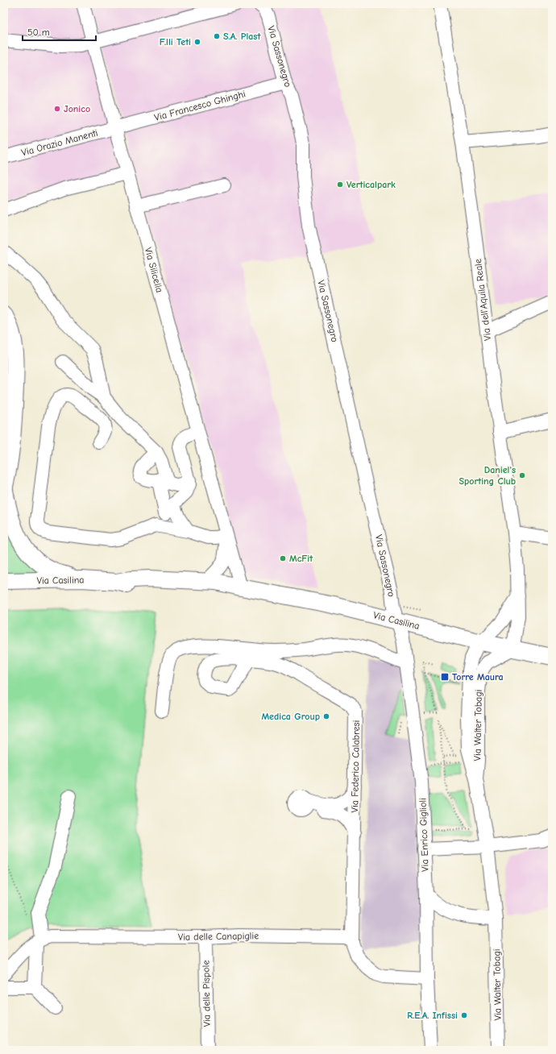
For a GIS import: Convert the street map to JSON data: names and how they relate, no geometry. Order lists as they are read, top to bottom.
{
  "streets": {
    "main road": ["Via Casilina"],
    "street": [
      "Via Sassonegro",
      "Via Francesco Ghinghi",
      "Via Orazio Manenti",
      "Via Silicella",
      "Via dell'Aquila Reale",
      "Via Walter Tobagi",
      "Via Federico Calabresi",
      "Via Enrico Giglioli",
      "Via delle Canapiglie",
      "Via delle Pispole"
    ]
  },
  "crossings": [
    ["Via Sassonegro", "Via Francesco Ghinghi"],
    ["Via Sassonegro", "Via Casilina"],
    ["Via Sassonegro", "Via Enrico Giglioli"],
    ["Via Francesco Ghinghi", "Via Orazio Manenti"],
    ["Via Francesco Ghinghi", "Via Silicella"],
    ["Via Orazio Manenti", "Via Silicella"],
    ["Via Silicella", "Via Casilina"],
    ["Via dell'Aquila Reale", "Via Casilina"],
    ["Via dell'Aquila Reale", "Via Walter Tobagi"],
    ["Via Casilina", "Via Walter Tobagi"],
    ["Via Casilina", "Via Enrico Giglioli"],
    ["Via Federico Calabresi", "Via delle Canapiglie"],
    ["Via delle Canapiglie", "Via delle Pispole"]
  ],
  "places": {
    "other": [
      "S.A. Plast",
      "F.lli Teti",
      "Jonico",
      "Verticalpark",
      "Daniel's Sporting Club",
      "McFit",
      "Medica Group",
      "R.E.A. Infissi"
    ],
    "transit": ["Torre Maura"]
  },
  "scale_bar": "50 m"
}
